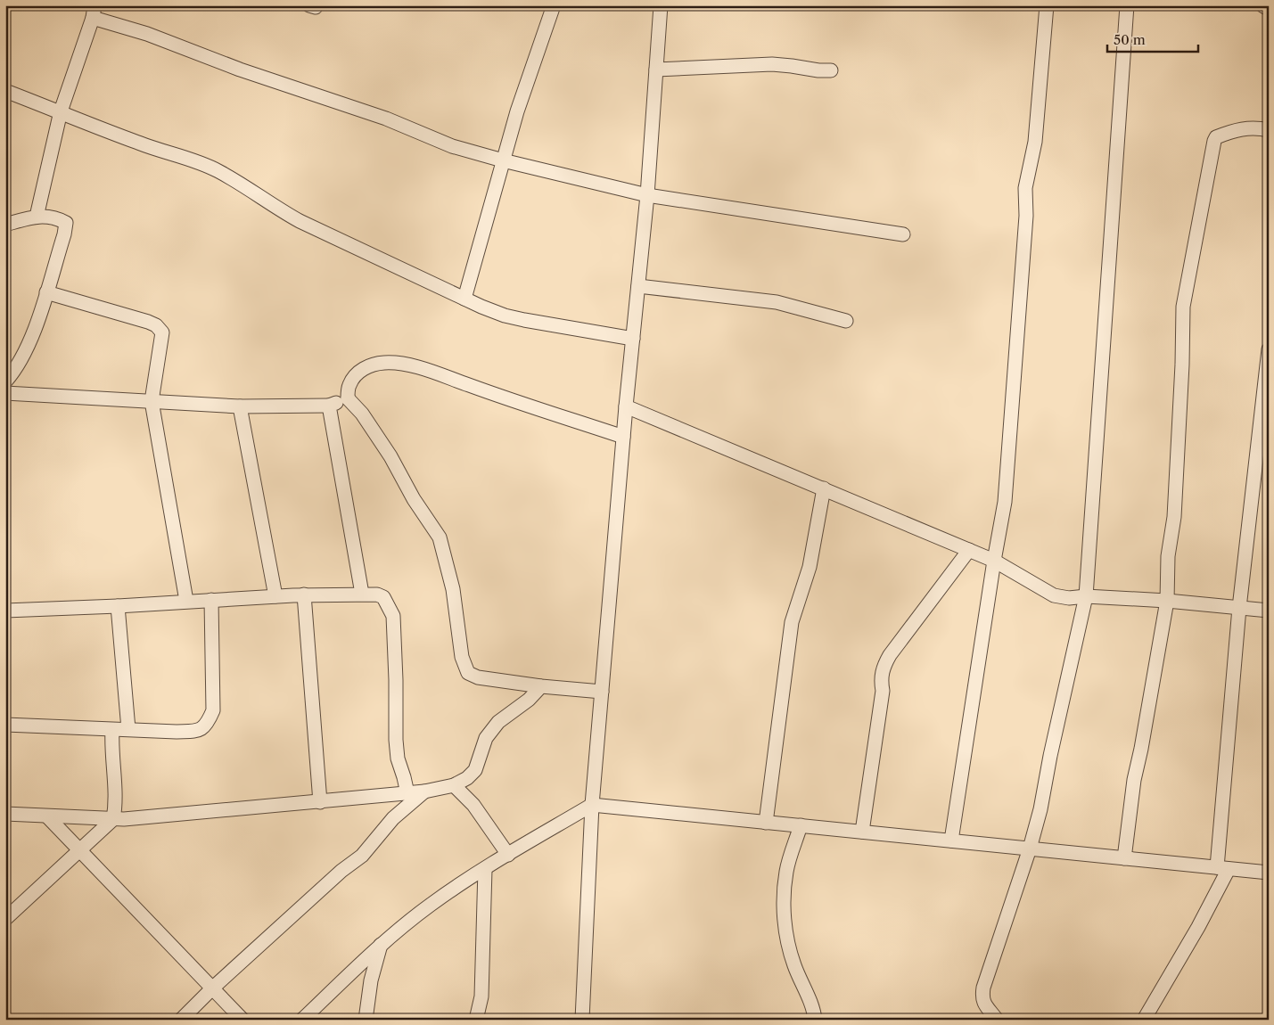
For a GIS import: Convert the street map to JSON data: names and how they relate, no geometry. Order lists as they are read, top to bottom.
{
  "scale_bar": "50 m"
}
